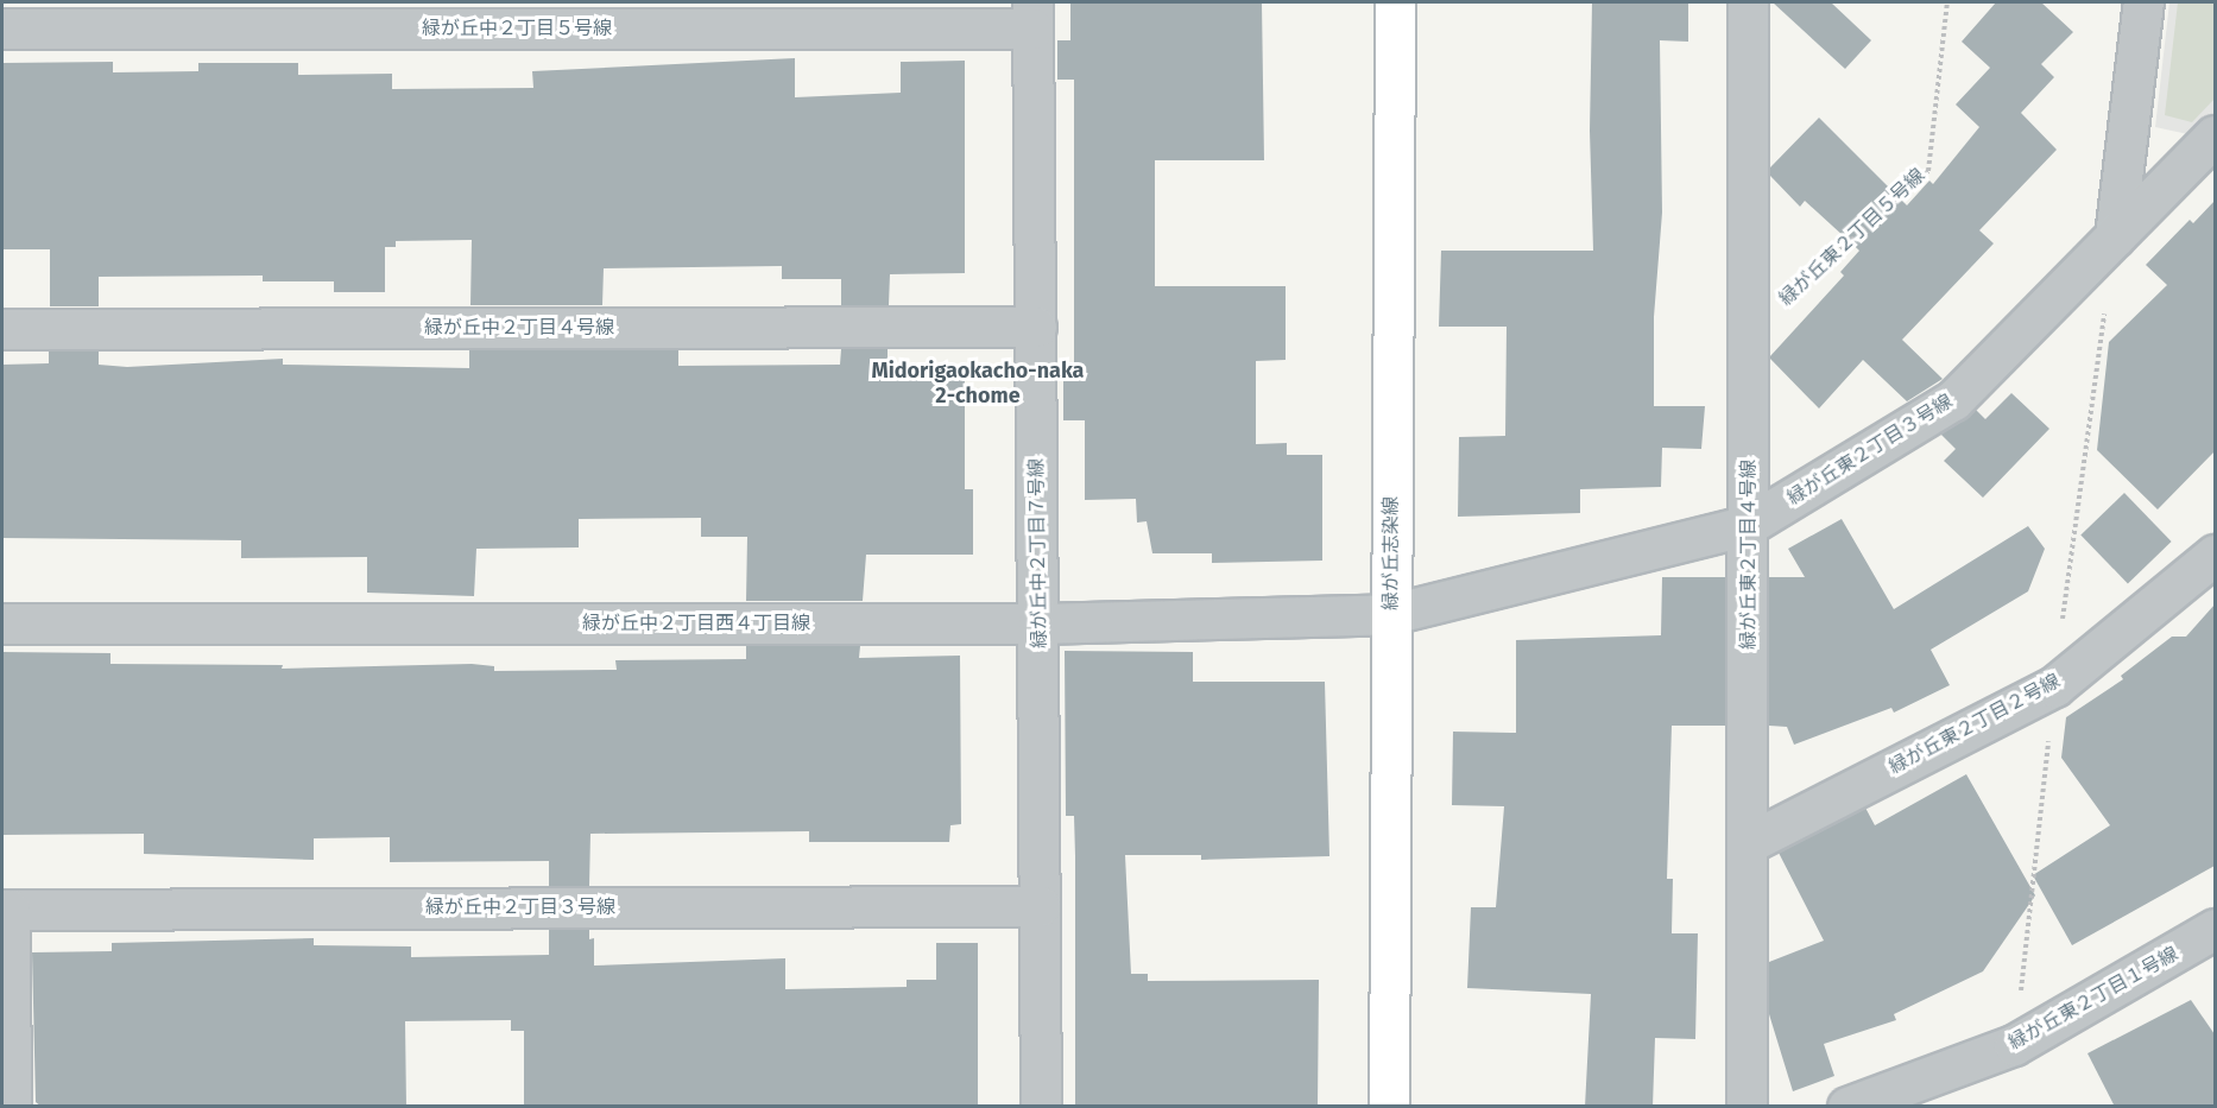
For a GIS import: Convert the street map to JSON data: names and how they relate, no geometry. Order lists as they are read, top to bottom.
{
  "streets": {
    "street": [
      "緑が丘中２丁目５号線",
      "緑が丘中２丁目４号線",
      "緑が丘東２丁目３号線",
      "緑が丘中２丁目７号線",
      "緑が丘志染線",
      "緑が丘東２丁目４号線",
      "緑が丘中２丁目西４丁目線",
      "緑が丘東２丁目２号線",
      "緑が丘中２丁目３号線",
      "緑が丘東２丁目１号線"
    ],
    "path": ["緑が丘東２丁目５号線"]
  },
  "crossings": [
    ["緑が丘中２丁目５号線", "緑が丘中２丁目７号線"],
    ["緑が丘東２丁目５号線", "緑が丘東２丁目４号線"],
    ["緑が丘中２丁目４号線", "緑が丘中２丁目７号線"],
    ["緑が丘東２丁目３号線", "緑が丘志染線"],
    ["緑が丘東２丁目３号線", "緑が丘東２丁目４号線"],
    ["緑が丘東２丁目３号線", "緑が丘中２丁目西４丁目線"],
    ["緑が丘中２丁目７号線", "緑が丘中２丁目西４丁目線"],
    ["緑が丘中２丁目７号線", "緑が丘中２丁目３号線"],
    ["緑が丘志染線", "緑が丘中２丁目西４丁目線"],
    ["緑が丘東２丁目４号線", "緑が丘東２丁目２号線"]
  ],
  "districts": ["Midorigaokacho-naka 2-chome"]
}
